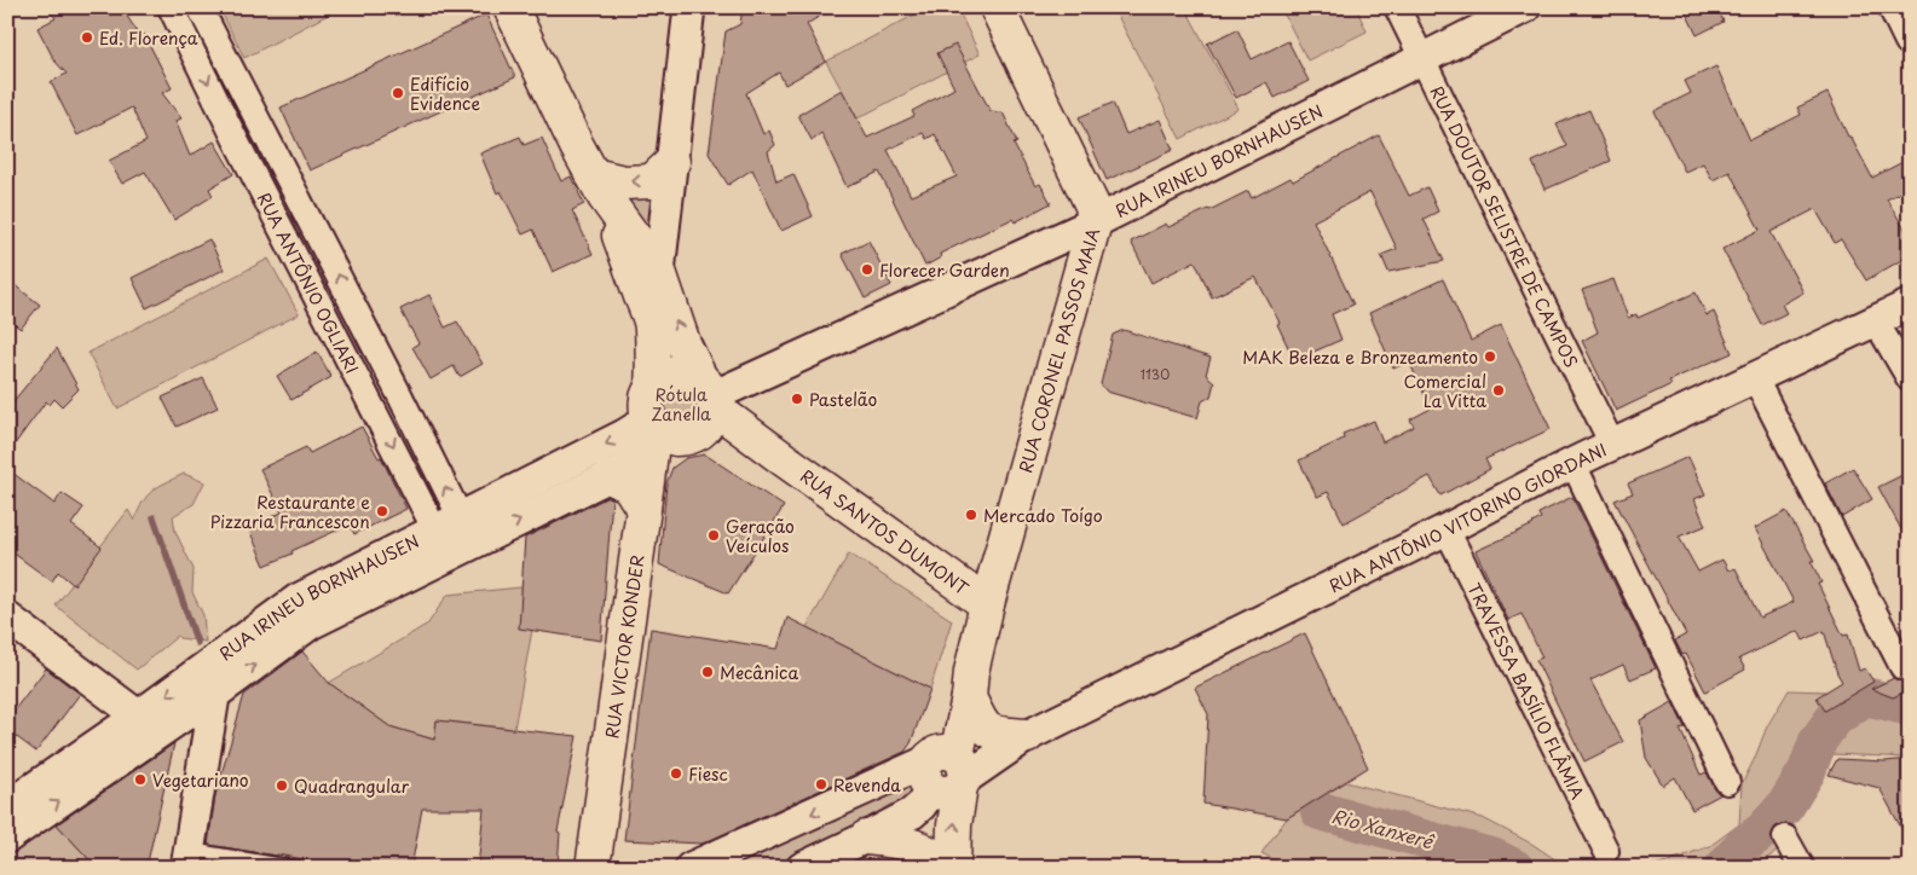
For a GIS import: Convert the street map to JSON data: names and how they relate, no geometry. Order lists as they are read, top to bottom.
{
  "streets": {
    "main road": ["RUA CORONEL PASSOS MAIA", "RUA SANTOS DUMONT", "RUA VICTOR KONDER"],
    "street": [
      "RUA IRINEU BORNHAUSEN",
      "RUA DOUTOR SELISTRE DE CAMPOS",
      "RUA ANTÔNIO OGLIARI",
      "RUA ANTÔNIO VITORINO GIORDANI",
      "TRAVESSA BASÍLIO FLÂMIA"
    ]
  },
  "crossings": [
    ["RUA IRINEU BORNHAUSEN", "RUA DOUTOR SELISTRE DE CAMPOS"],
    ["RUA IRINEU BORNHAUSEN", "RUA ANTÔNIO OGLIARI"],
    ["RUA IRINEU BORNHAUSEN", "RUA CORONEL PASSOS MAIA"],
    ["RUA IRINEU BORNHAUSEN", "RUA SANTOS DUMONT"],
    ["RUA IRINEU BORNHAUSEN", "RUA VICTOR KONDER"],
    ["RUA DOUTOR SELISTRE DE CAMPOS", "RUA ANTÔNIO VITORINO GIORDANI"],
    ["RUA CORONEL PASSOS MAIA", "RUA ANTÔNIO VITORINO GIORDANI"],
    ["RUA CORONEL PASSOS MAIA", "RUA SANTOS DUMONT"],
    ["RUA ANTÔNIO VITORINO GIORDANI", "TRAVESSA BASÍLIO FLÂMIA"],
    ["RUA SANTOS DUMONT", "RUA VICTOR KONDER"]
  ],
  "water": ["Rio Xanxerê"],
  "parks": ["Rótula Zanella"],
  "places": [
    "Ed. Florença",
    "Edifício Evidence",
    "Florecer Garden",
    "MAK Beleza e Bronzeamento",
    "Comercial La Vitta",
    "Pastelão",
    "Restaurante e Pizzaria Francescon",
    "Mercado Toígo",
    "Geração Veículos",
    "Mecânica",
    "Fiesc",
    "Vegetariano",
    "Revenda",
    "Quadrangular"
  ],
  "house_numbers": ["1130"]
}
